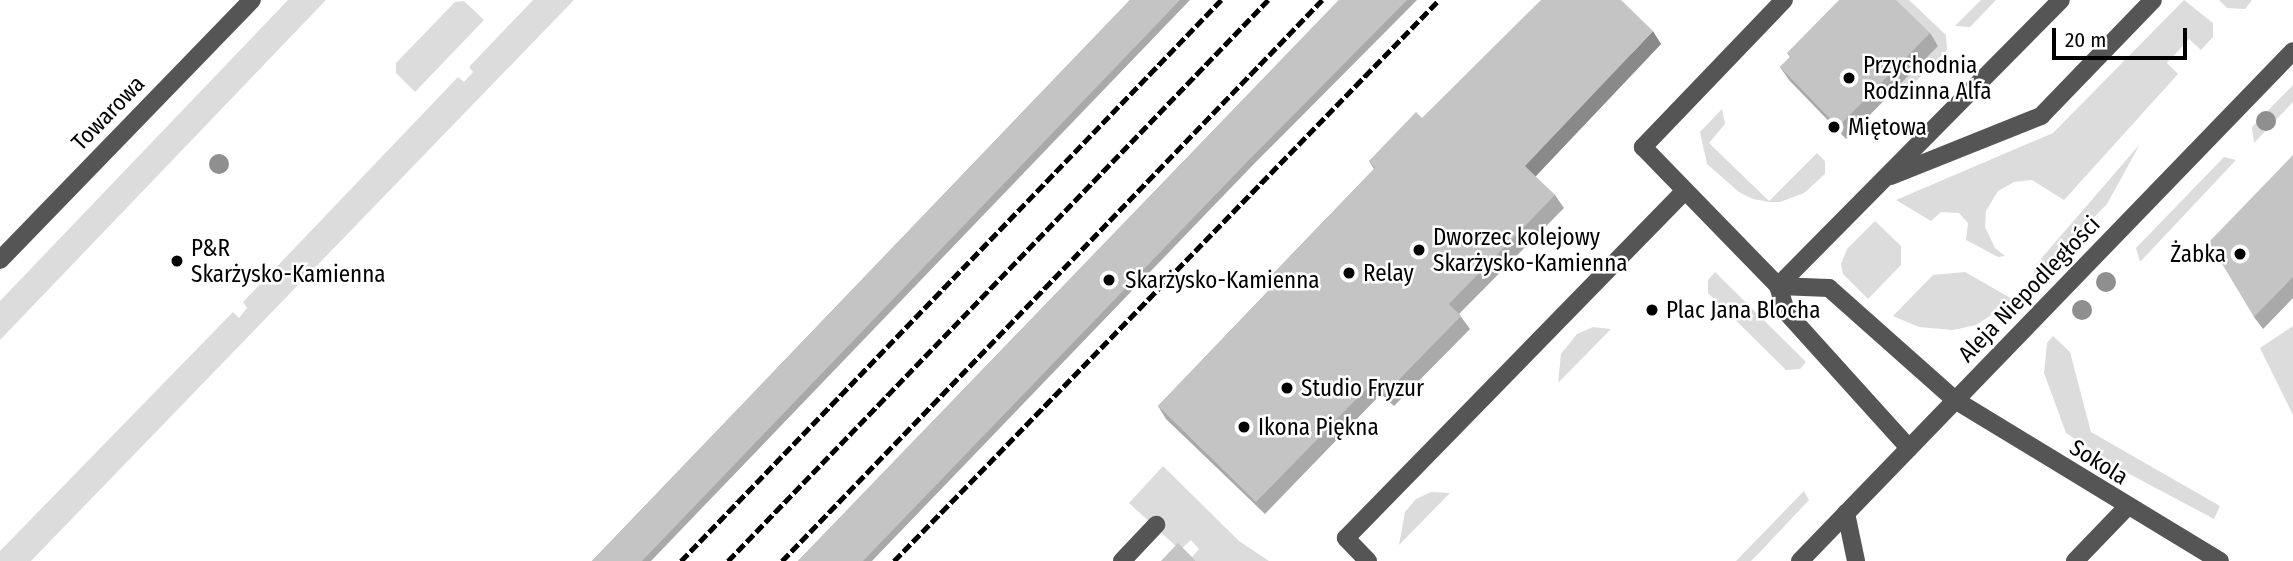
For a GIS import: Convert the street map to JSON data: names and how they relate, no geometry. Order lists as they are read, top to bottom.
{
  "streets": {
    "street": ["Towarowa", "Aleja Niepodległości", "Sokola"]
  },
  "crossings": [
    ["Aleja Niepodległości", "Sokola"]
  ],
  "places": [
    "Przychodnia Rodzinna Alfa",
    "Miętowa",
    "Dworzec kolejowy Skarżysko-Kamienna",
    "Żabka",
    "P&R Skarżysko-Kamienna",
    "Relay",
    "Skarżysko-Kamienna",
    "Plac Jana Blocha",
    "Studio Fryzur",
    "Ikona Piękna"
  ],
  "scale_bar": "20 m"
}
